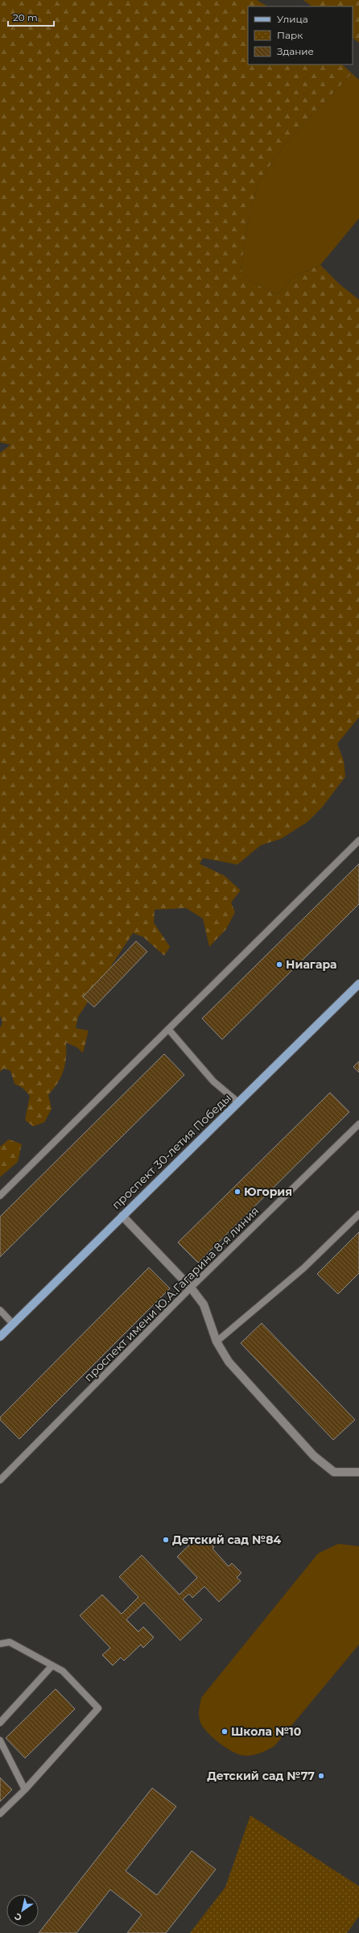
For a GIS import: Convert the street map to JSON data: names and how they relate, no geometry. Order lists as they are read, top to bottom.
{
  "streets": {
    "main road": ["проспект 30-летия Победы"],
    "lane": ["проспект имени Ю.А.Гагарина 8-я линия"]
  },
  "places": [
    "Ниагара",
    "Югория",
    "Детский сад №84",
    "Школа №10",
    "Детский сад №77"
  ],
  "legend": ["Улица", "Парк", "Здание"],
  "scale_bar": "20 m",
  "north": "bottom left"
}
